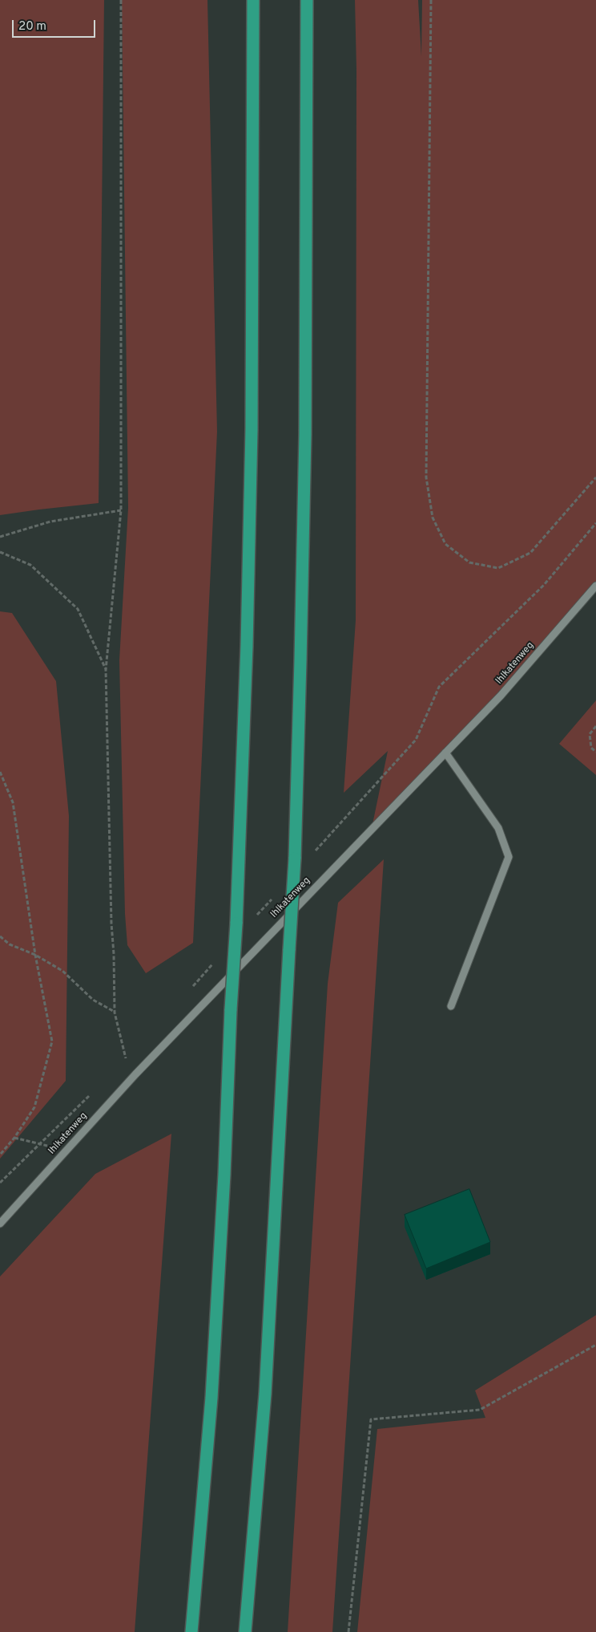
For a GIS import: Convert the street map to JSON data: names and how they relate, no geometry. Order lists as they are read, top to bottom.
{
  "streets": {
    "street": ["Ihlkatenweg"]
  },
  "scale_bar": "20 m"
}
